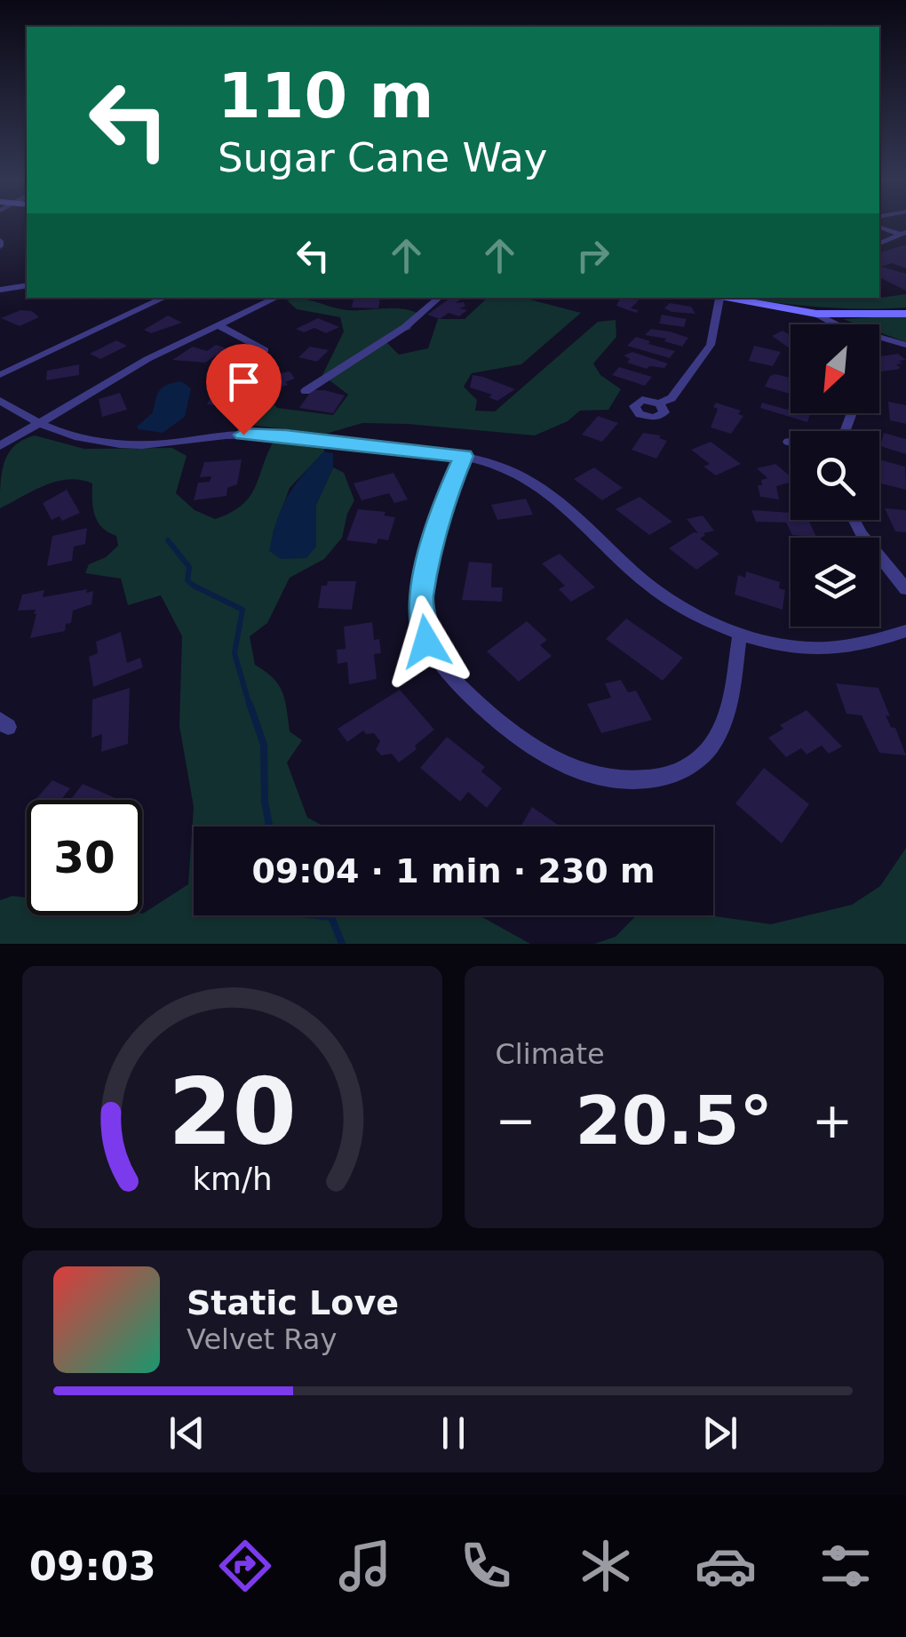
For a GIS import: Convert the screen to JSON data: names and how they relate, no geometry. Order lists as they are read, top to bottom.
{
  "north": "bottom left",
  "page": {
    "turn": ["110 m", "Sugar Cane Way"],
    "limit": "30",
    "trip": "09:04 · 1 min · 230 m",
    "tile": "Climate",
    "heat": ["−", "20.5°", "+"],
    "song": ["Static Love", "Velvet Ray"],
    "tabs": "09:03",
    "gauge": ["20", "km/h"]
  }
}
